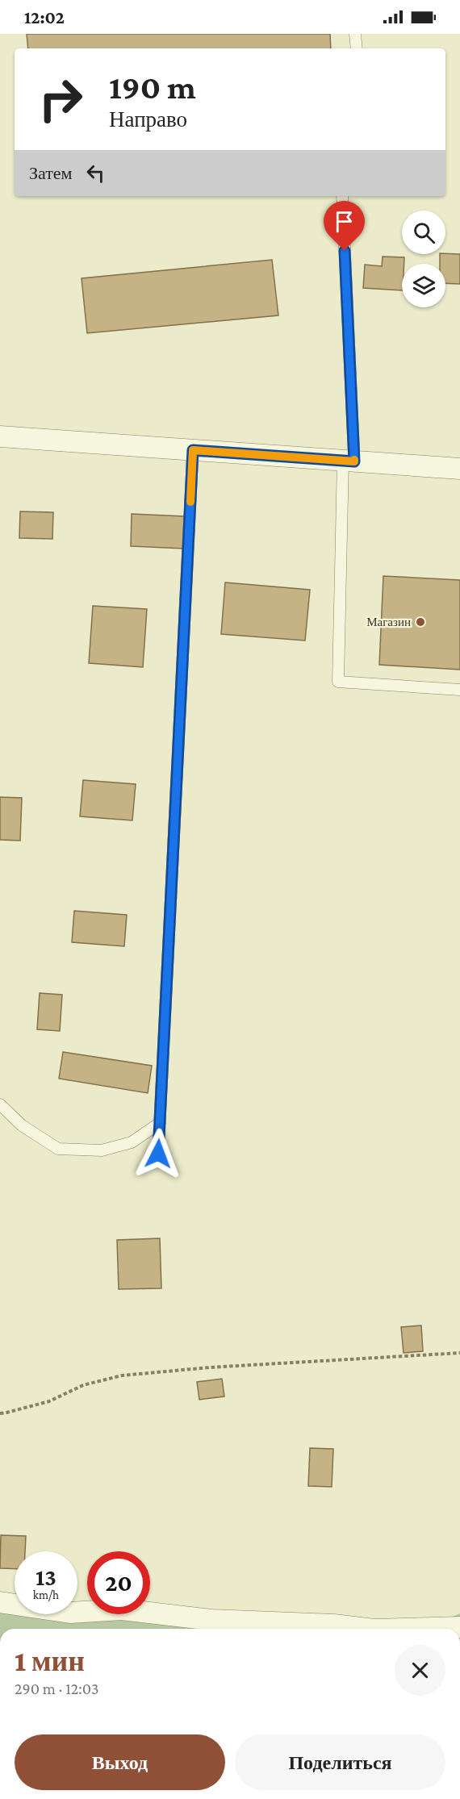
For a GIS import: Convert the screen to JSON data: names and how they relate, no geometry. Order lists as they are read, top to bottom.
{
  "places": ["Магазин"],
  "page": {
    "status": "12:02",
    "turn": ["190 m", "Направо"],
    "then": "Затем",
    "speed": "13 km/h",
    "limit": "20",
    "heading": ["1 мин", "290 m · 12:03"],
    "buttons": ["Выход", "Поделиться"]
  }
}
